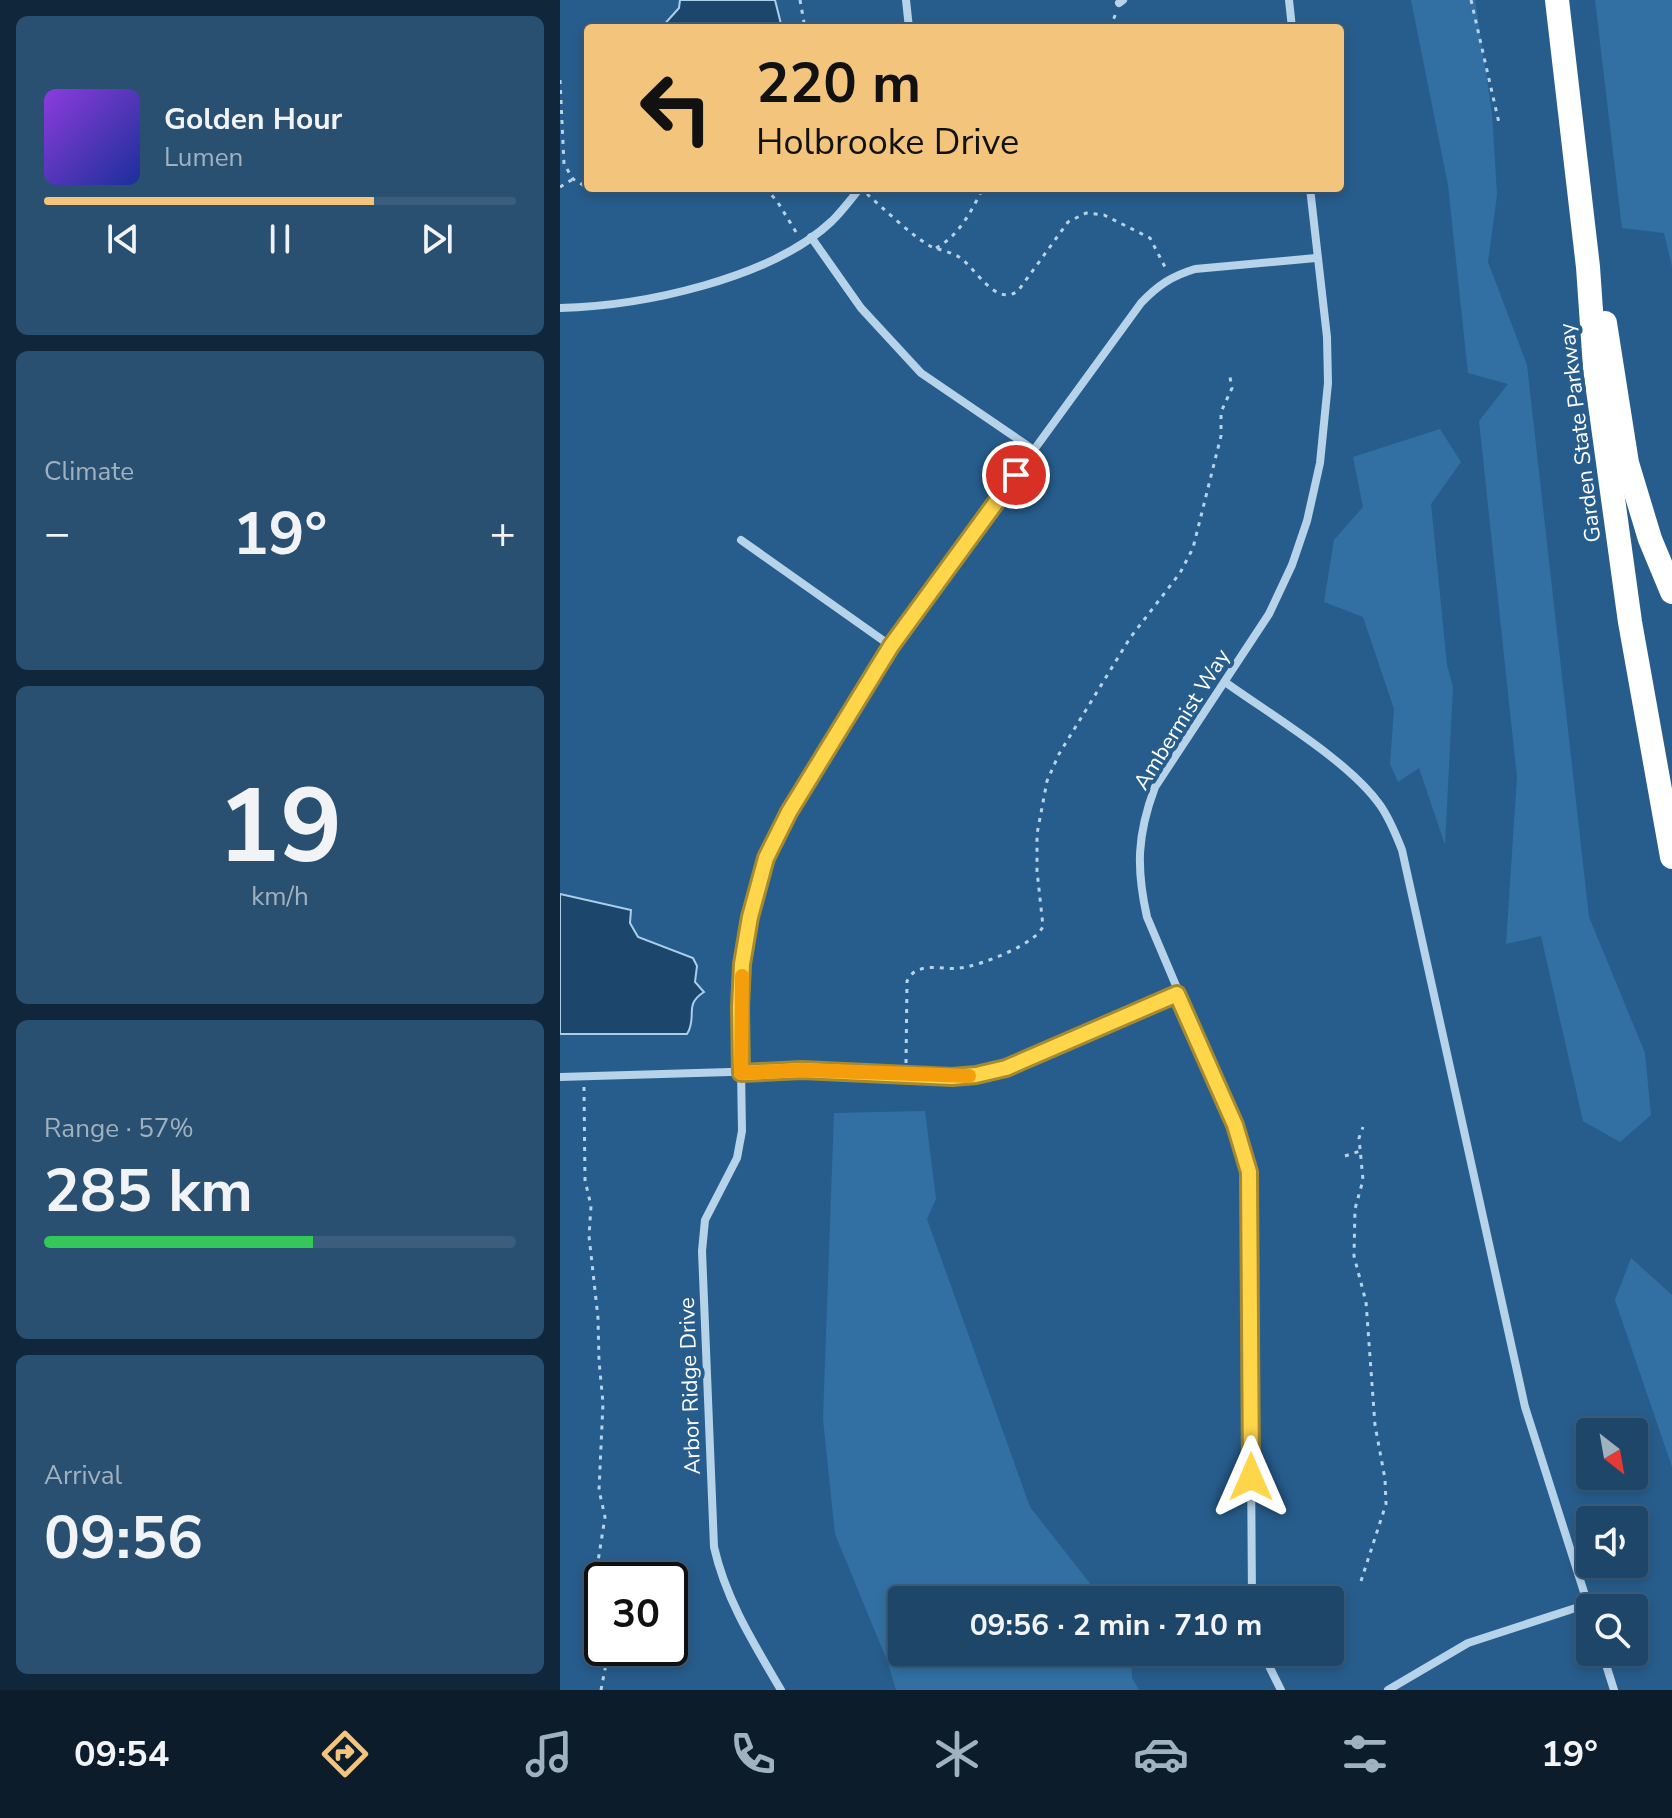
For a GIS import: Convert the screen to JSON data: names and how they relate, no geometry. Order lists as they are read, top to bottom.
{
  "streets": {
    "highway": ["Garden State Parkway"],
    "street": ["Ambermist Way", "Arbor Ridge Drive"]
  },
  "north": "bottom right",
  "page": {
    "turn": ["220 m", "Holbrooke Drive"],
    "song": ["Golden Hour", "Lumen"],
    "tile": [
      "Climate",
      ["19", "km/h"],
      ["Range · 57%", "285 km"],
      ["Arrival", "09:56"]
    ],
    "heat": ["−", "19°", "+"],
    "limit": "30",
    "trip": "09:56 · 2 min · 710 m",
    "tabs": ["09:54", "19°"]
  }
}
